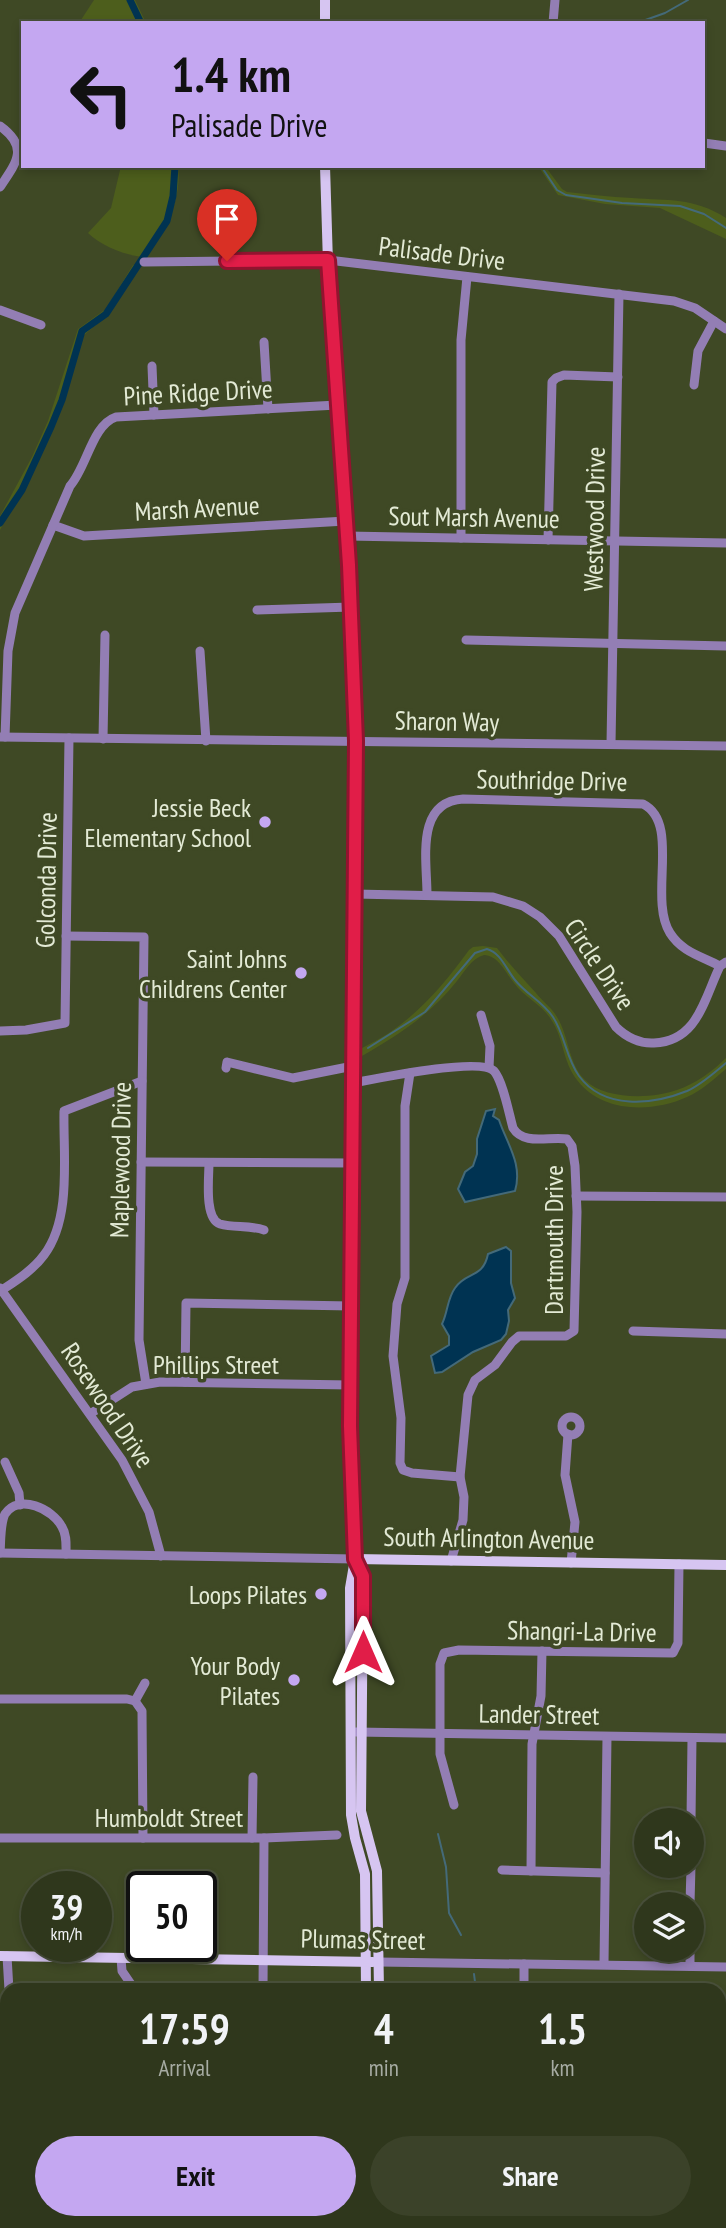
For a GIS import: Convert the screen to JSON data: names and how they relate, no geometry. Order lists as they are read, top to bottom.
{
  "streets": {
    "main road": ["South Arlington Avenue", "Plumas Street"],
    "street": [
      "Palisade Drive",
      "Pine Ridge Drive",
      "Marsh Avenue",
      "Sout Marsh Avenue",
      "Westwood Drive",
      "Sharon Way",
      "Southridge Drive",
      "Golconda Drive",
      "Circle Drive",
      "Maplewood Drive",
      "Dartmouth Drive",
      "Phillips Street",
      "Rosewood Drive",
      "Shangri-La Drive",
      "Lander Street",
      "Humboldt Street"
    ]
  },
  "crossings": [
    ["Palisade Drive", "Westwood Drive"],
    ["Pine Ridge Drive", "Marsh Avenue"],
    ["Pine Ridge Drive", "Sharon Way"],
    ["Sout Marsh Avenue", "Westwood Drive"],
    ["Westwood Drive", "Sharon Way"],
    ["Sharon Way", "Golconda Drive"],
    ["Southridge Drive", "Circle Drive"],
    ["Golconda Drive", "Maplewood Drive"],
    ["Maplewood Drive", "Phillips Street"],
    ["Dartmouth Drive", "South Arlington Avenue"],
    ["Phillips Street", "Rosewood Drive"],
    ["Rosewood Drive", "South Arlington Avenue"],
    ["South Arlington Avenue", "Shangri-La Drive"],
    ["Shangri-La Drive", "Lander Street"]
  ],
  "places": [
    "Jessie Beck Elementary School",
    "Saint Johns Childrens Center",
    "Loops Pilates",
    "Your Body Pilates"
  ],
  "page": {
    "turn": ["1.4 km", "Palisade Drive"],
    "speed": "39 km/h",
    "limit": "50",
    "eta": [
      "17:59",
      "Arrival",
      "4",
      "min",
      "1.5",
      "km"
    ],
    "buttons": ["Exit", "Share"]
  }
}
